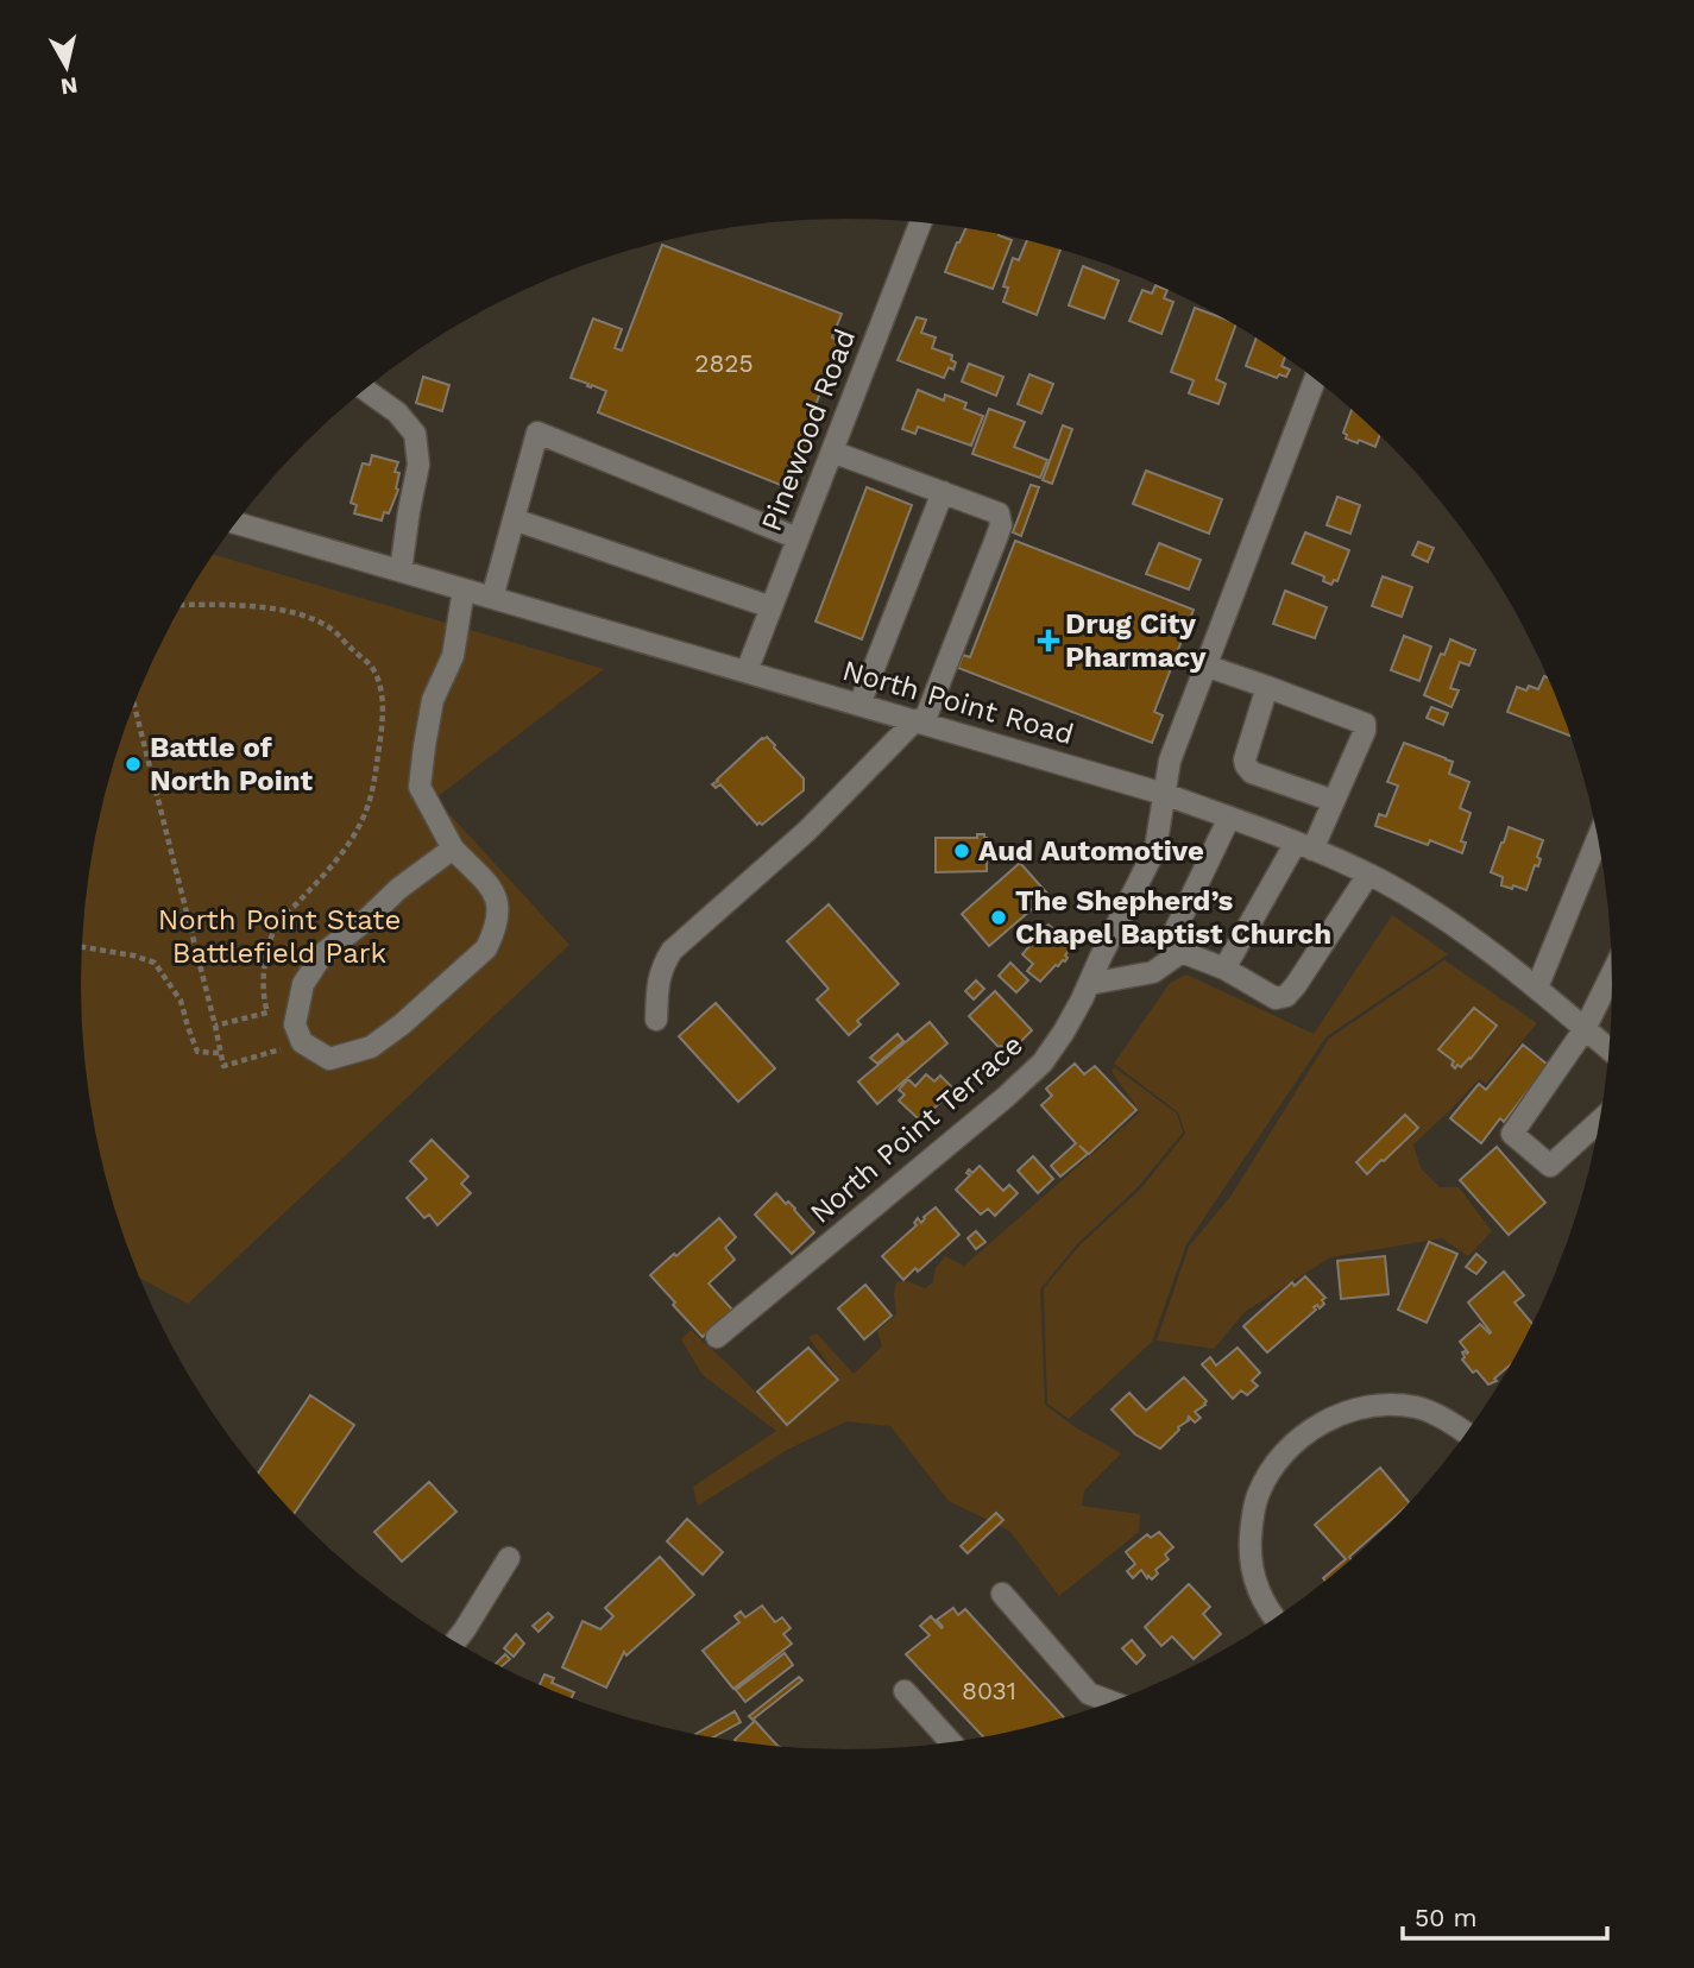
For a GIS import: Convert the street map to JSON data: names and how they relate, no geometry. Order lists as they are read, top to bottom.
{
  "streets": {
    "street": ["Pinewood Road", "North Point Road", "North Point Terrace"]
  },
  "crossings": [
    ["Pinewood Road", "North Point Road"],
    ["North Point Road", "North Point Terrace"]
  ],
  "parks": ["North Point State Battlefield Park"],
  "places": {
    "health": ["Drug City Pharmacy"],
    "other": ["Battle of North Point", "Aud Automotive", "The Shepherd’s Chapel Baptist Church"]
  },
  "house_numbers": ["2825", "8031"],
  "scale_bar": "50 m",
  "north": "bottom"
}
